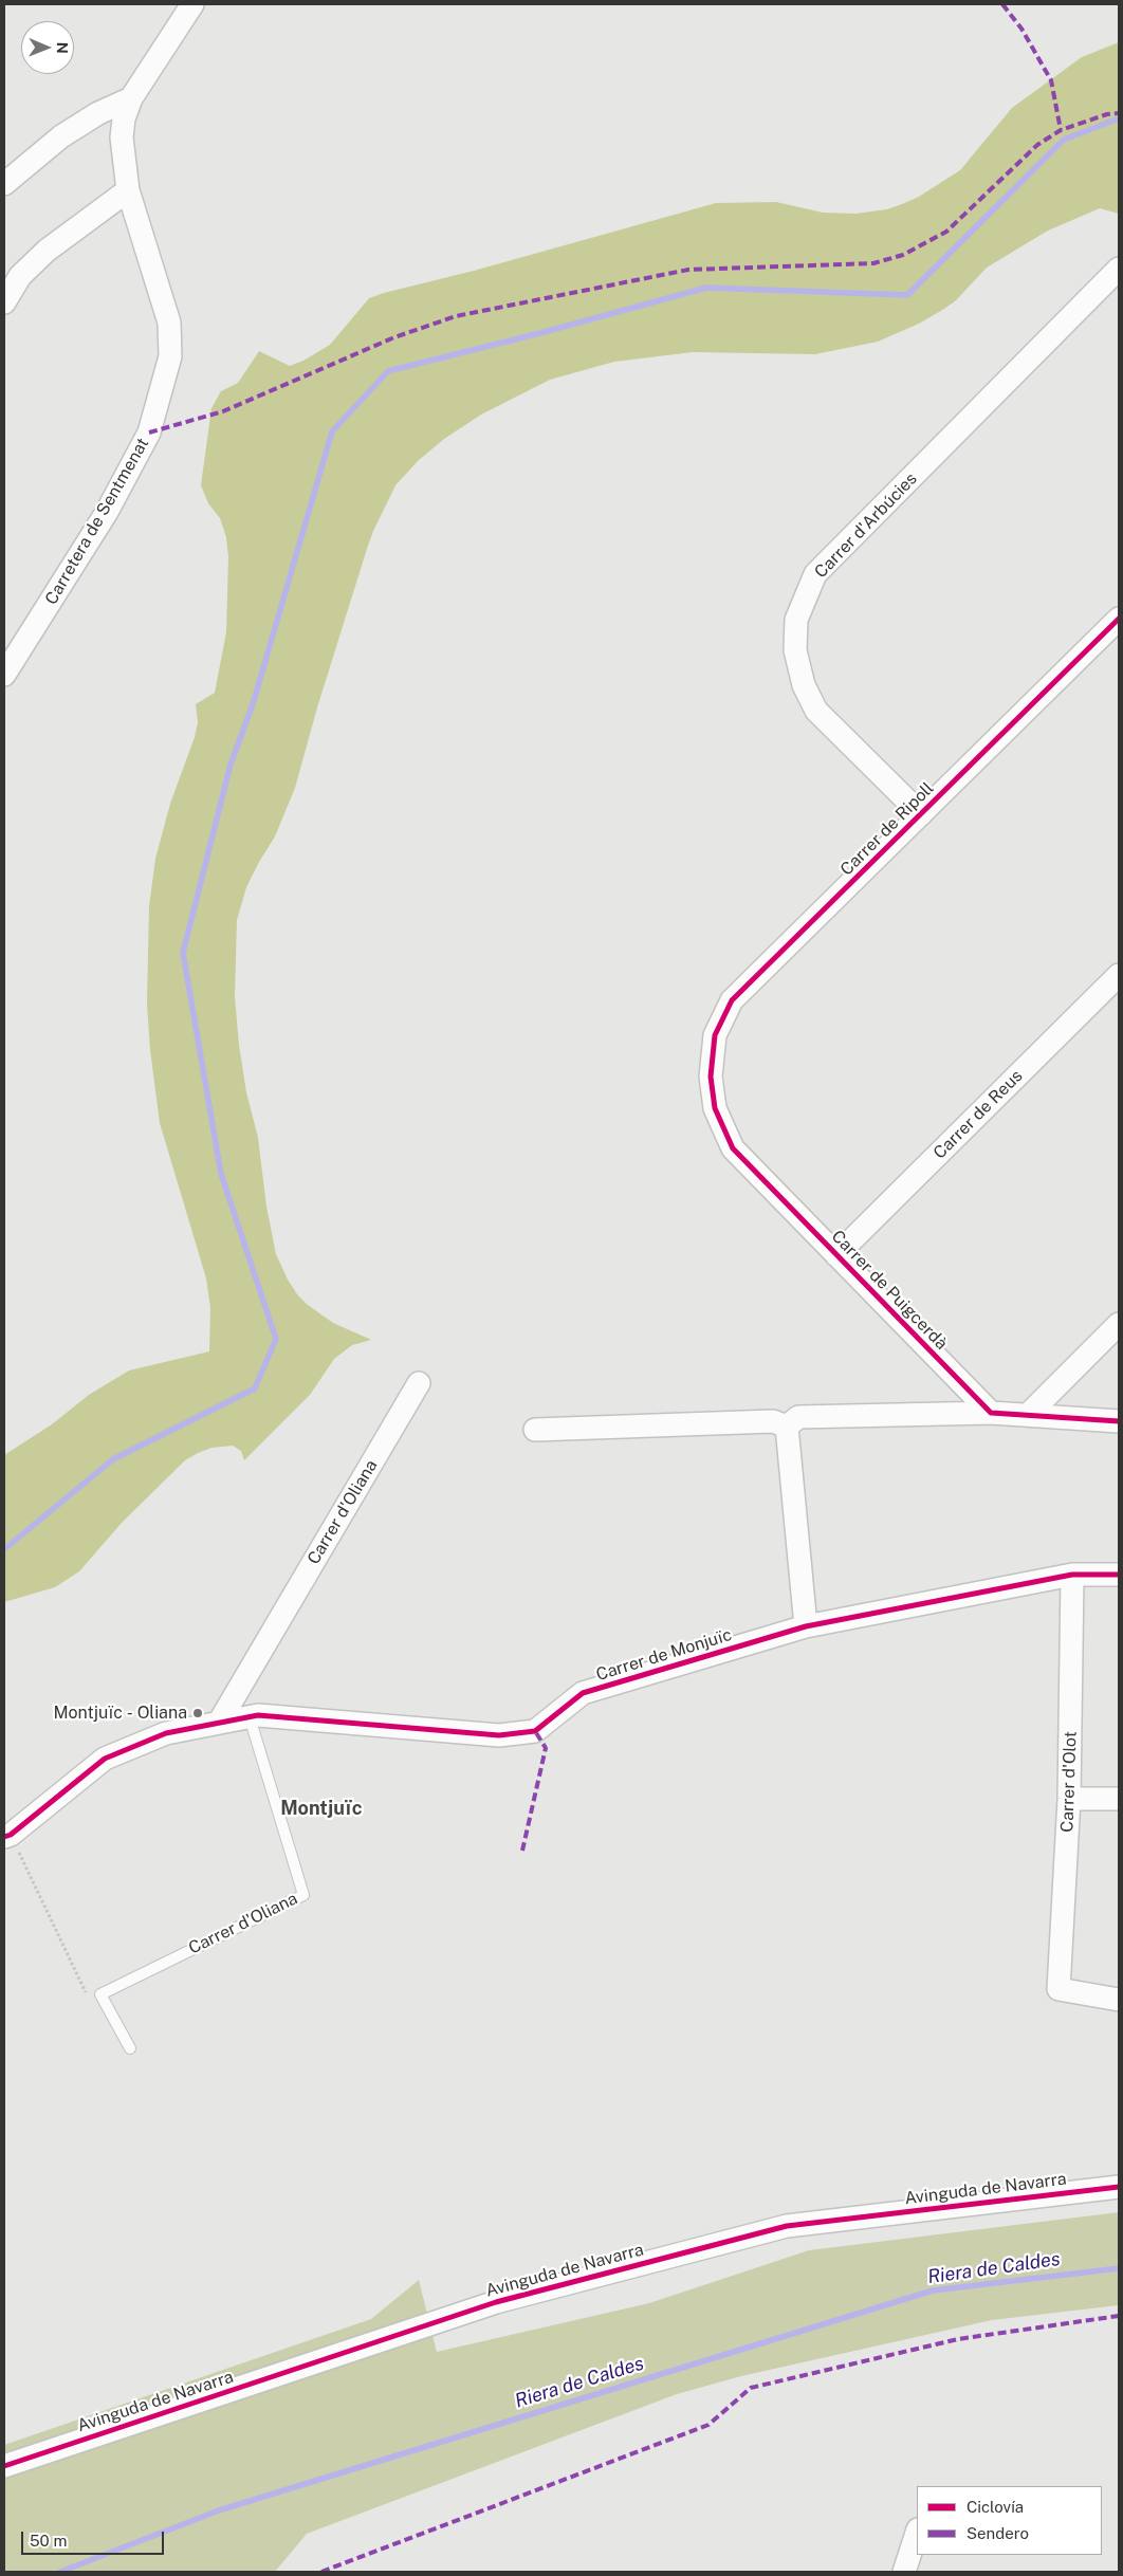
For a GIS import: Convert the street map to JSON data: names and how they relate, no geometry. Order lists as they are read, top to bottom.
{
  "streets": {
    "street": [
      "Carretera de Sentmenat",
      "Carrer d'Arbúcies",
      "Carrer de Ripoll",
      "Carrer de Reus",
      "Carrer de Puigcerdà",
      "Carrer d'Oliana",
      "Carrer de Monjuïc",
      "Carrer d'Olot",
      "Avinguda de Navarra"
    ]
  },
  "crossings": [
    ["Carrer d'Arbúcies", "Carrer de Ripoll"],
    ["Carrer de Ripoll", "Carrer de Puigcerdà"],
    ["Carrer de Reus", "Carrer de Puigcerdà"],
    ["Carrer d'Oliana", "Carrer de Monjuïc"],
    ["Carrer de Monjuïc", "Carrer d'Olot"]
  ],
  "districts": ["Montjuïc"],
  "water": ["Riera de Caldes"],
  "places": ["Montjuïc - Oliana"],
  "legend": ["Ciclovía", "Sendero"],
  "scale_bar": "50 m",
  "north": "right"
}
